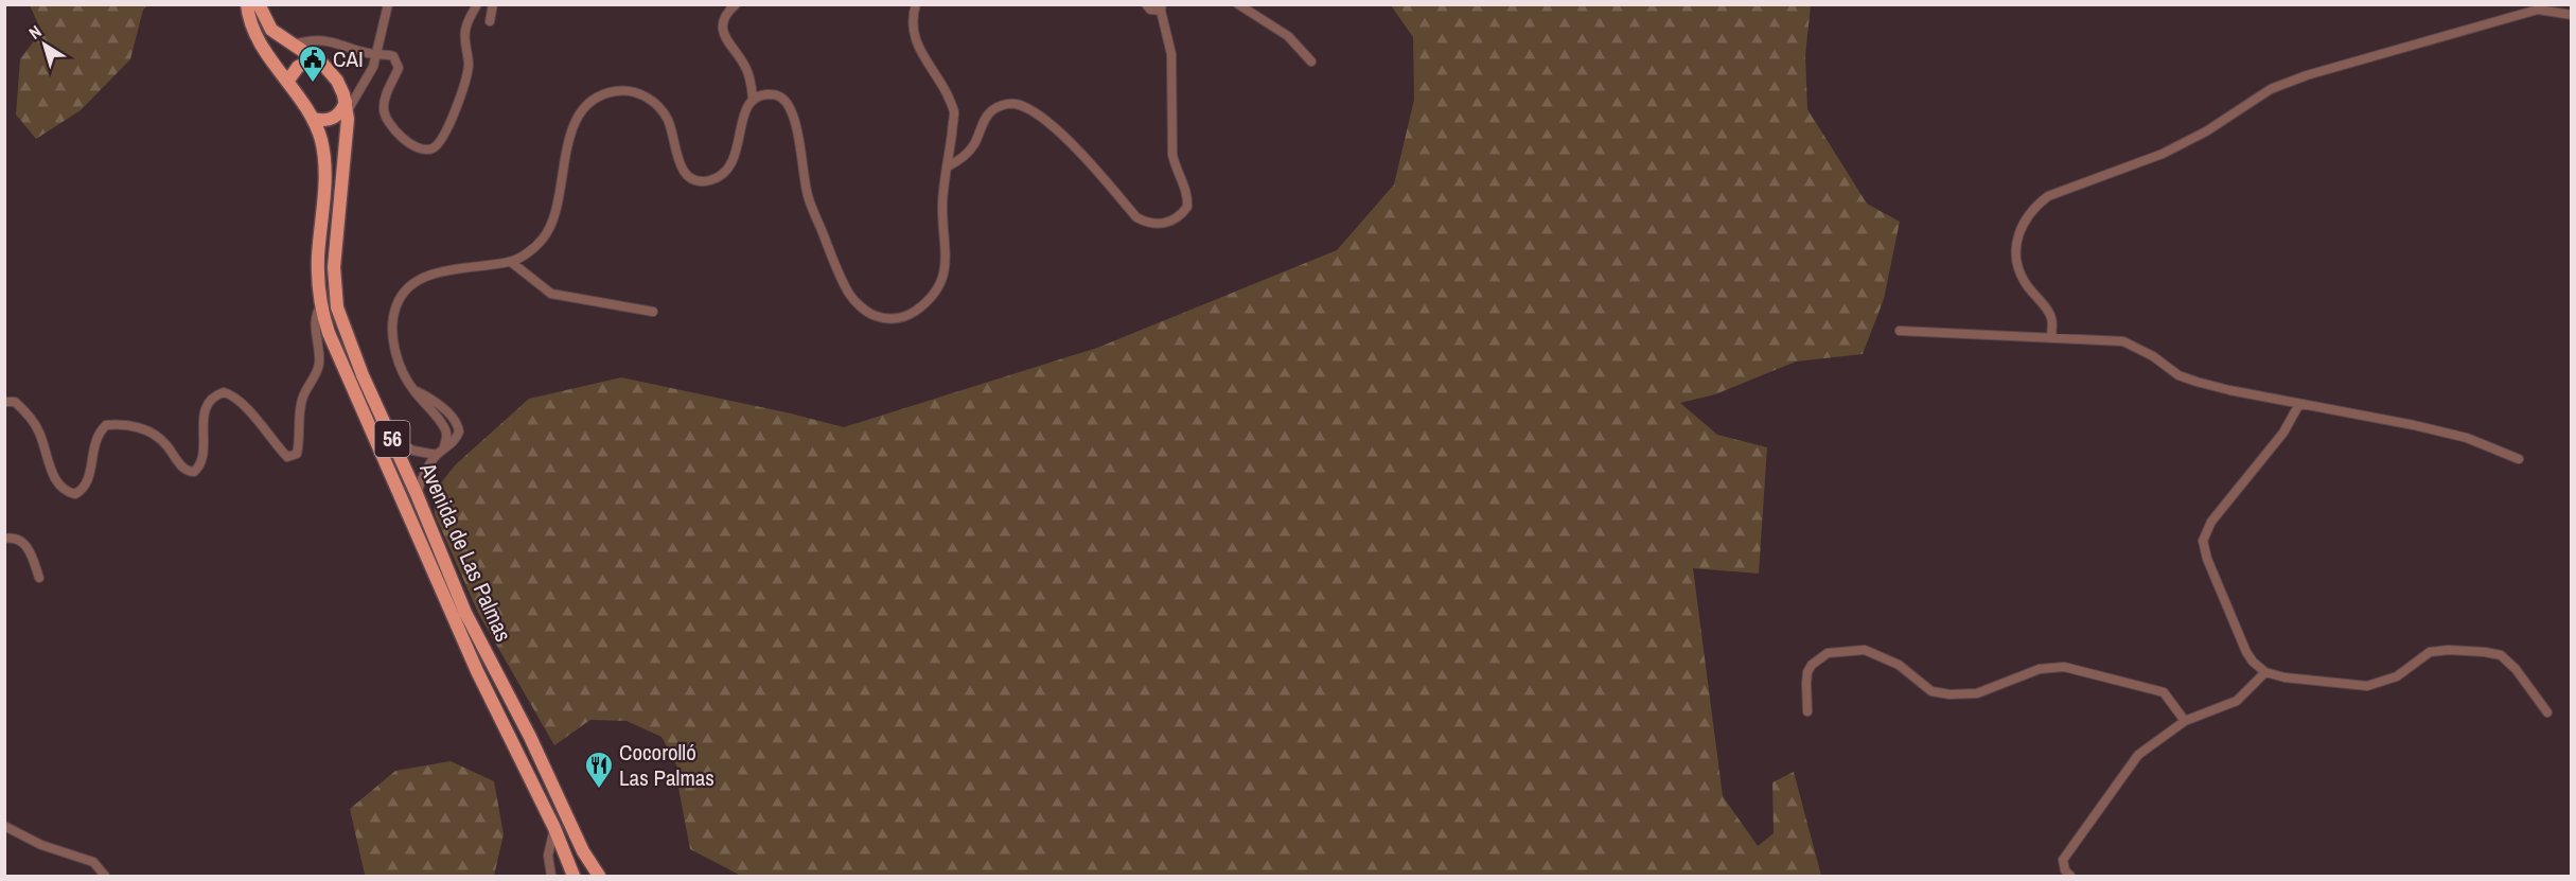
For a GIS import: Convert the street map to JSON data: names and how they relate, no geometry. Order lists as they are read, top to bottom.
{
  "streets": {
    "main road": ["56", "Avenida de Las Palmas"]
  },
  "places": {
    "public building": ["CAI"],
    "restaurant": ["Cocorolló Las Palmas"]
  },
  "north": "top left"
}
